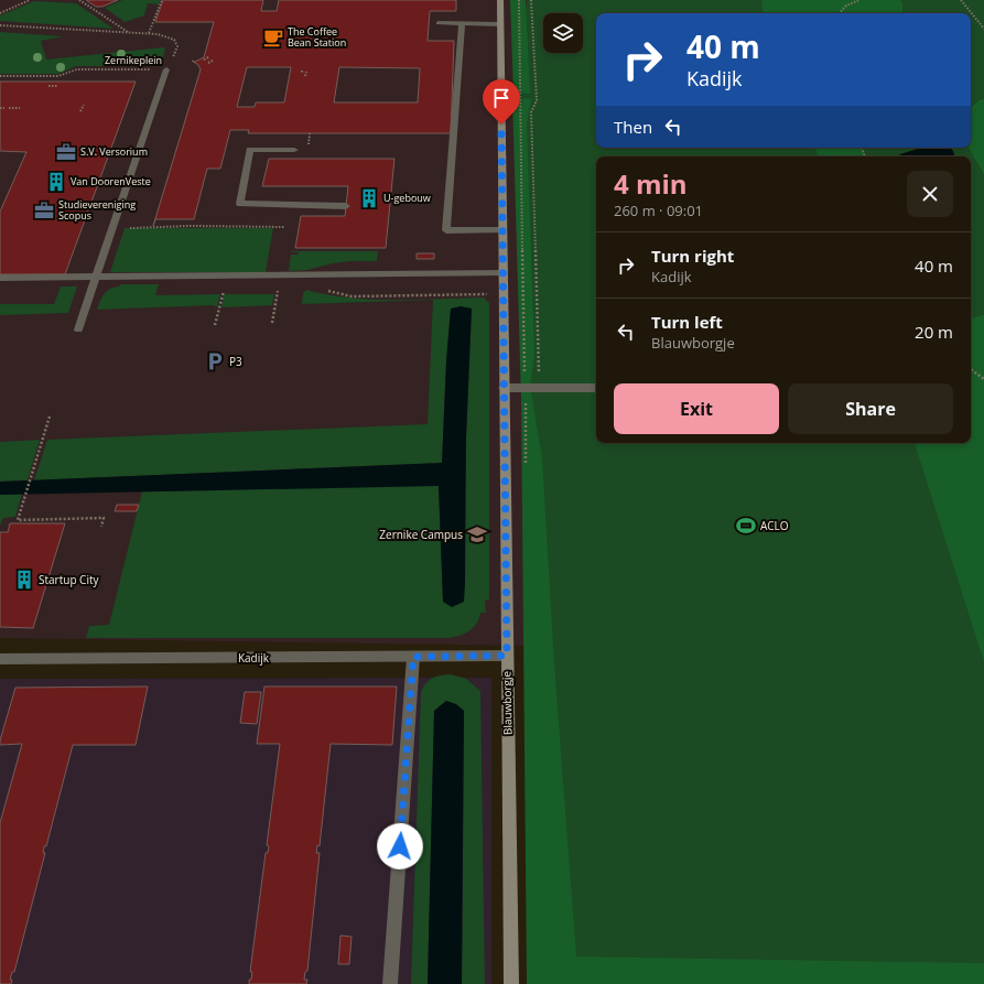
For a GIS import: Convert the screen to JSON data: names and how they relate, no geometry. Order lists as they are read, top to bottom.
{
  "streets": {
    "street": ["Kadijk", "Blauwborgje"],
    "path": ["Zernikeplein"]
  },
  "crossings": [
    ["Kadijk", "Blauwborgje"]
  ],
  "places": {
    "cafe": ["The Coffee Bean Station"],
    "office": ["S.V. Versorium", "Studievereniging Scopus"],
    "building": ["Van DoorenVeste", "U-gebouw", "Startup City"],
    "parking": ["P3"],
    "sports": ["ACLO"],
    "school or university": ["Zernike Campus"]
  },
  "page": {
    "turn": ["40 m", "Kadijk"],
    "then": "Then",
    "heading": ["4 min", "260 m · 09:01"],
    "list": [
      {
        "name": "Turn right",
        "note": "Kadijk",
        "value": "40 m"
      },
      {
        "name": "Turn left",
        "note": "Blauwborgje",
        "value": "20 m"
      }
    ],
    "buttons": ["Exit", "Share"]
  }
}
